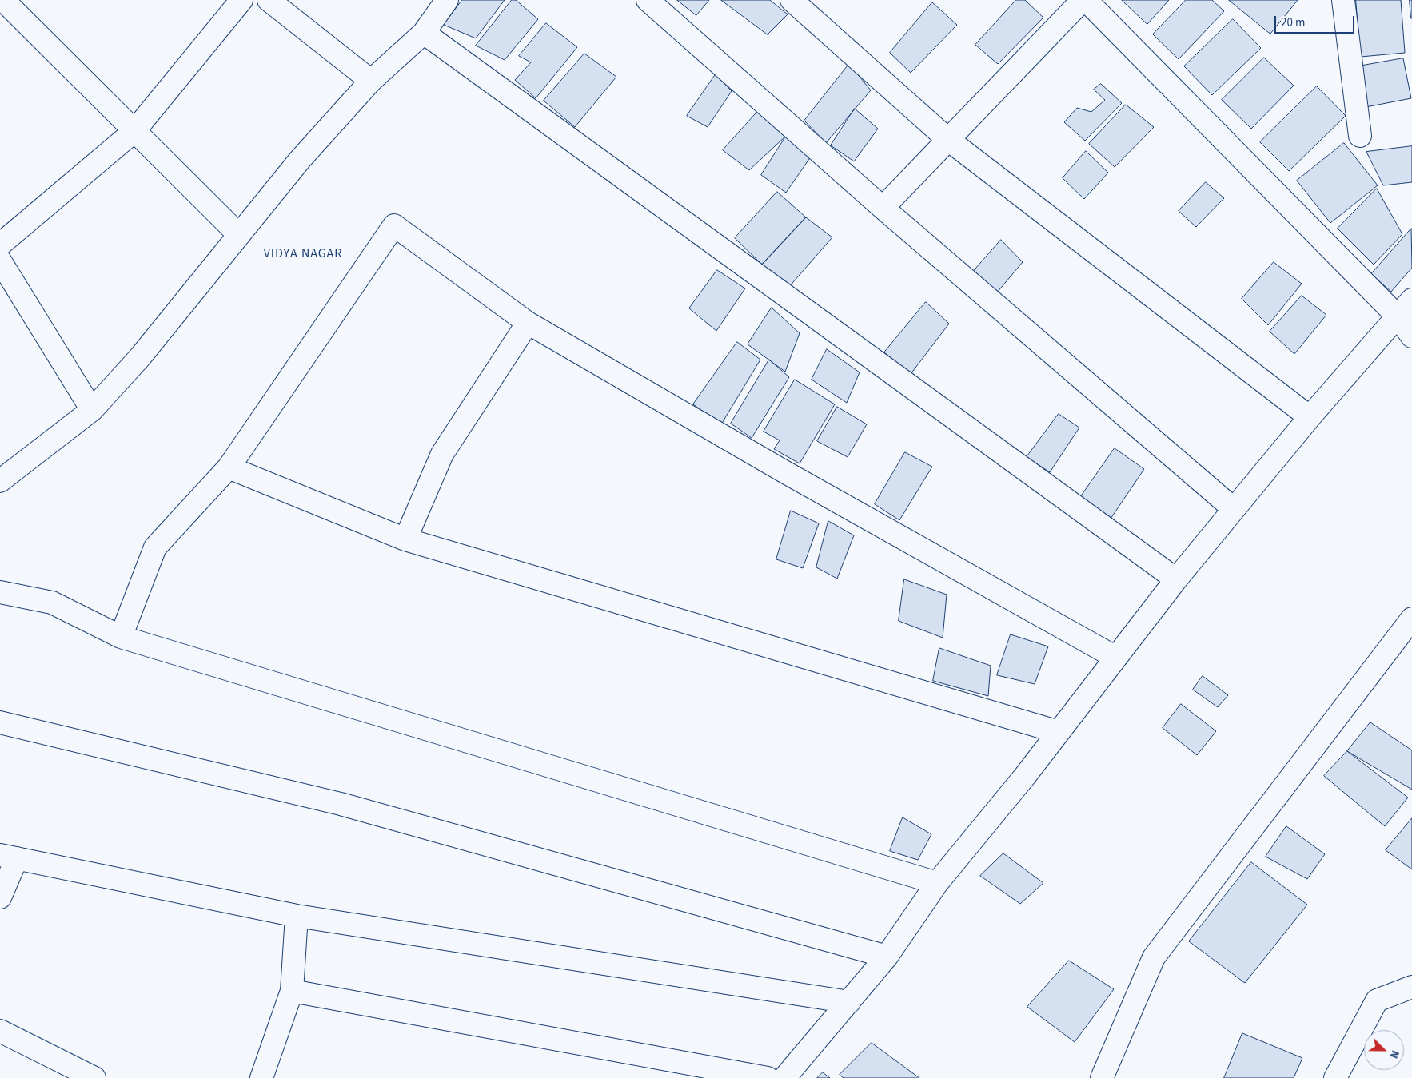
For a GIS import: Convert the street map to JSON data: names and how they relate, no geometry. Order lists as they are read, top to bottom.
{
  "districts": ["VIDYA NAGAR"],
  "scale_bar": "20 m",
  "north": "bottom right"
}
